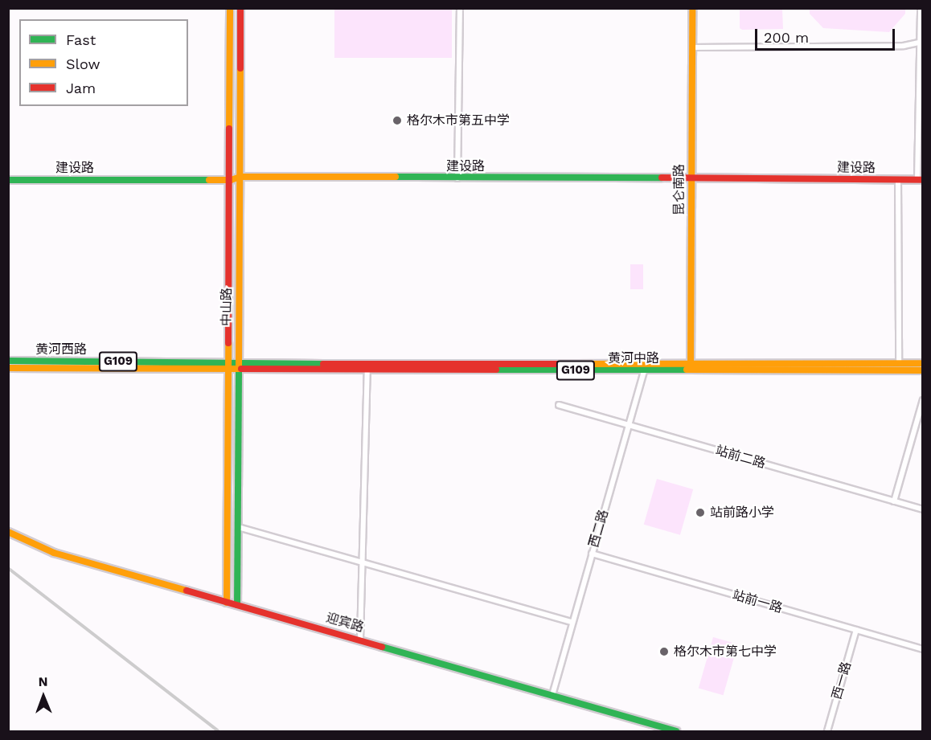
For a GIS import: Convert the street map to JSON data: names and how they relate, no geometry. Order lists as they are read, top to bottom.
{
  "streets": {
    "main road": [
      "建设路",
      "昆仑南路",
      "中山路",
      "黄河西路",
      "黄河中路",
      "G109",
      "迎宾路"
    ],
    "street": [
      "站前二路",
      "西二路",
      "站前一路",
      "西一路"
    ]
  },
  "crossings": [
    ["建设路", "昆仑南路"],
    ["建设路", "中山路"],
    ["昆仑南路", "黄河中路"],
    ["中山路", "黄河西路"],
    ["中山路", "黄河中路"],
    ["中山路", "迎宾路"],
    ["黄河西路", "黄河中路"],
    ["黄河中路", "西二路"],
    ["站前二路", "西二路"],
    ["西二路", "站前一路"],
    ["西二路", "迎宾路"],
    ["站前一路", "西一路"]
  ],
  "places": ["格尔木市第五中学", "站前路小学", "格尔木市第七中学"],
  "legend": ["Fast", "Slow", "Jam"],
  "scale_bar": "200 m",
  "north": "top"
}
